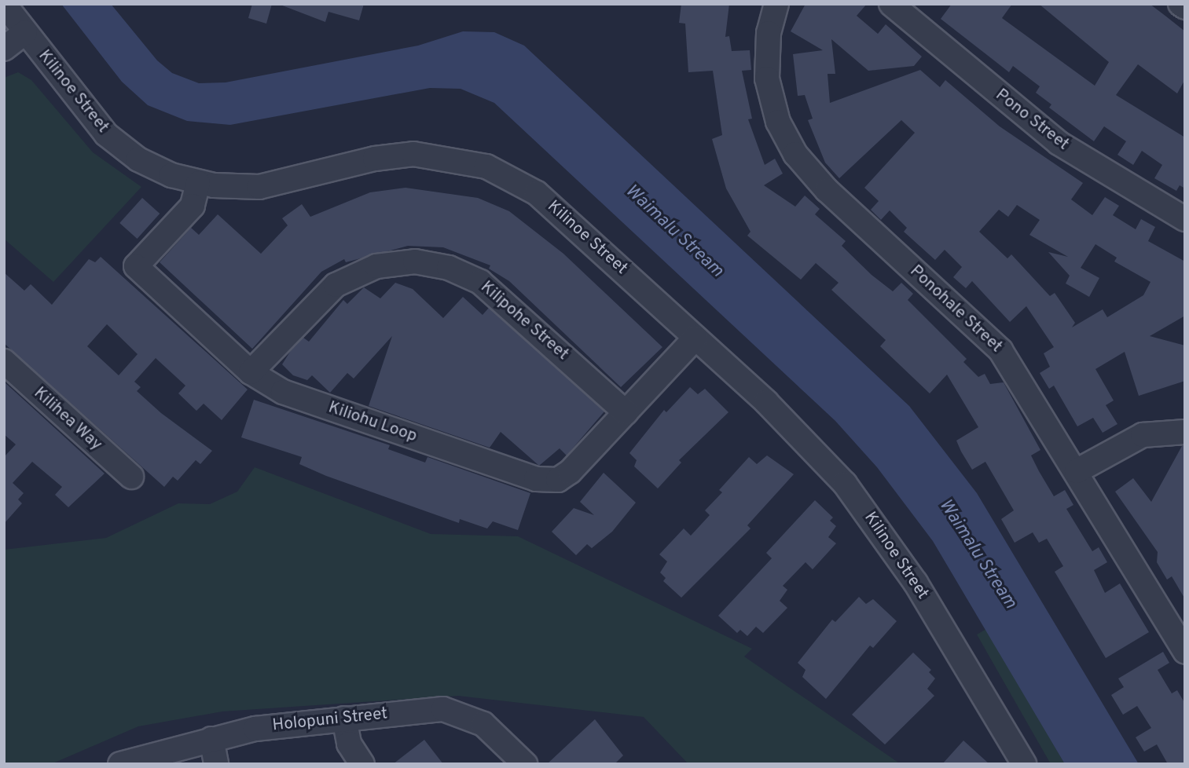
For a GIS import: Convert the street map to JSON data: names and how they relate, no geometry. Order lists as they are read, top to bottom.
{
  "streets": {
    "street": [
      "Kilinoe Street",
      "Pono Street",
      "Ponohale Street",
      "Kilipohe Street",
      "Kilihea Way",
      "Kiliohu Loop",
      "Holopuni Street"
    ]
  },
  "crossings": [
    ["Kilinoe Street", "Kiliohu Loop"],
    ["Kilipohe Street", "Kiliohu Loop"]
  ],
  "water": ["Waimalu Stream"]
}
